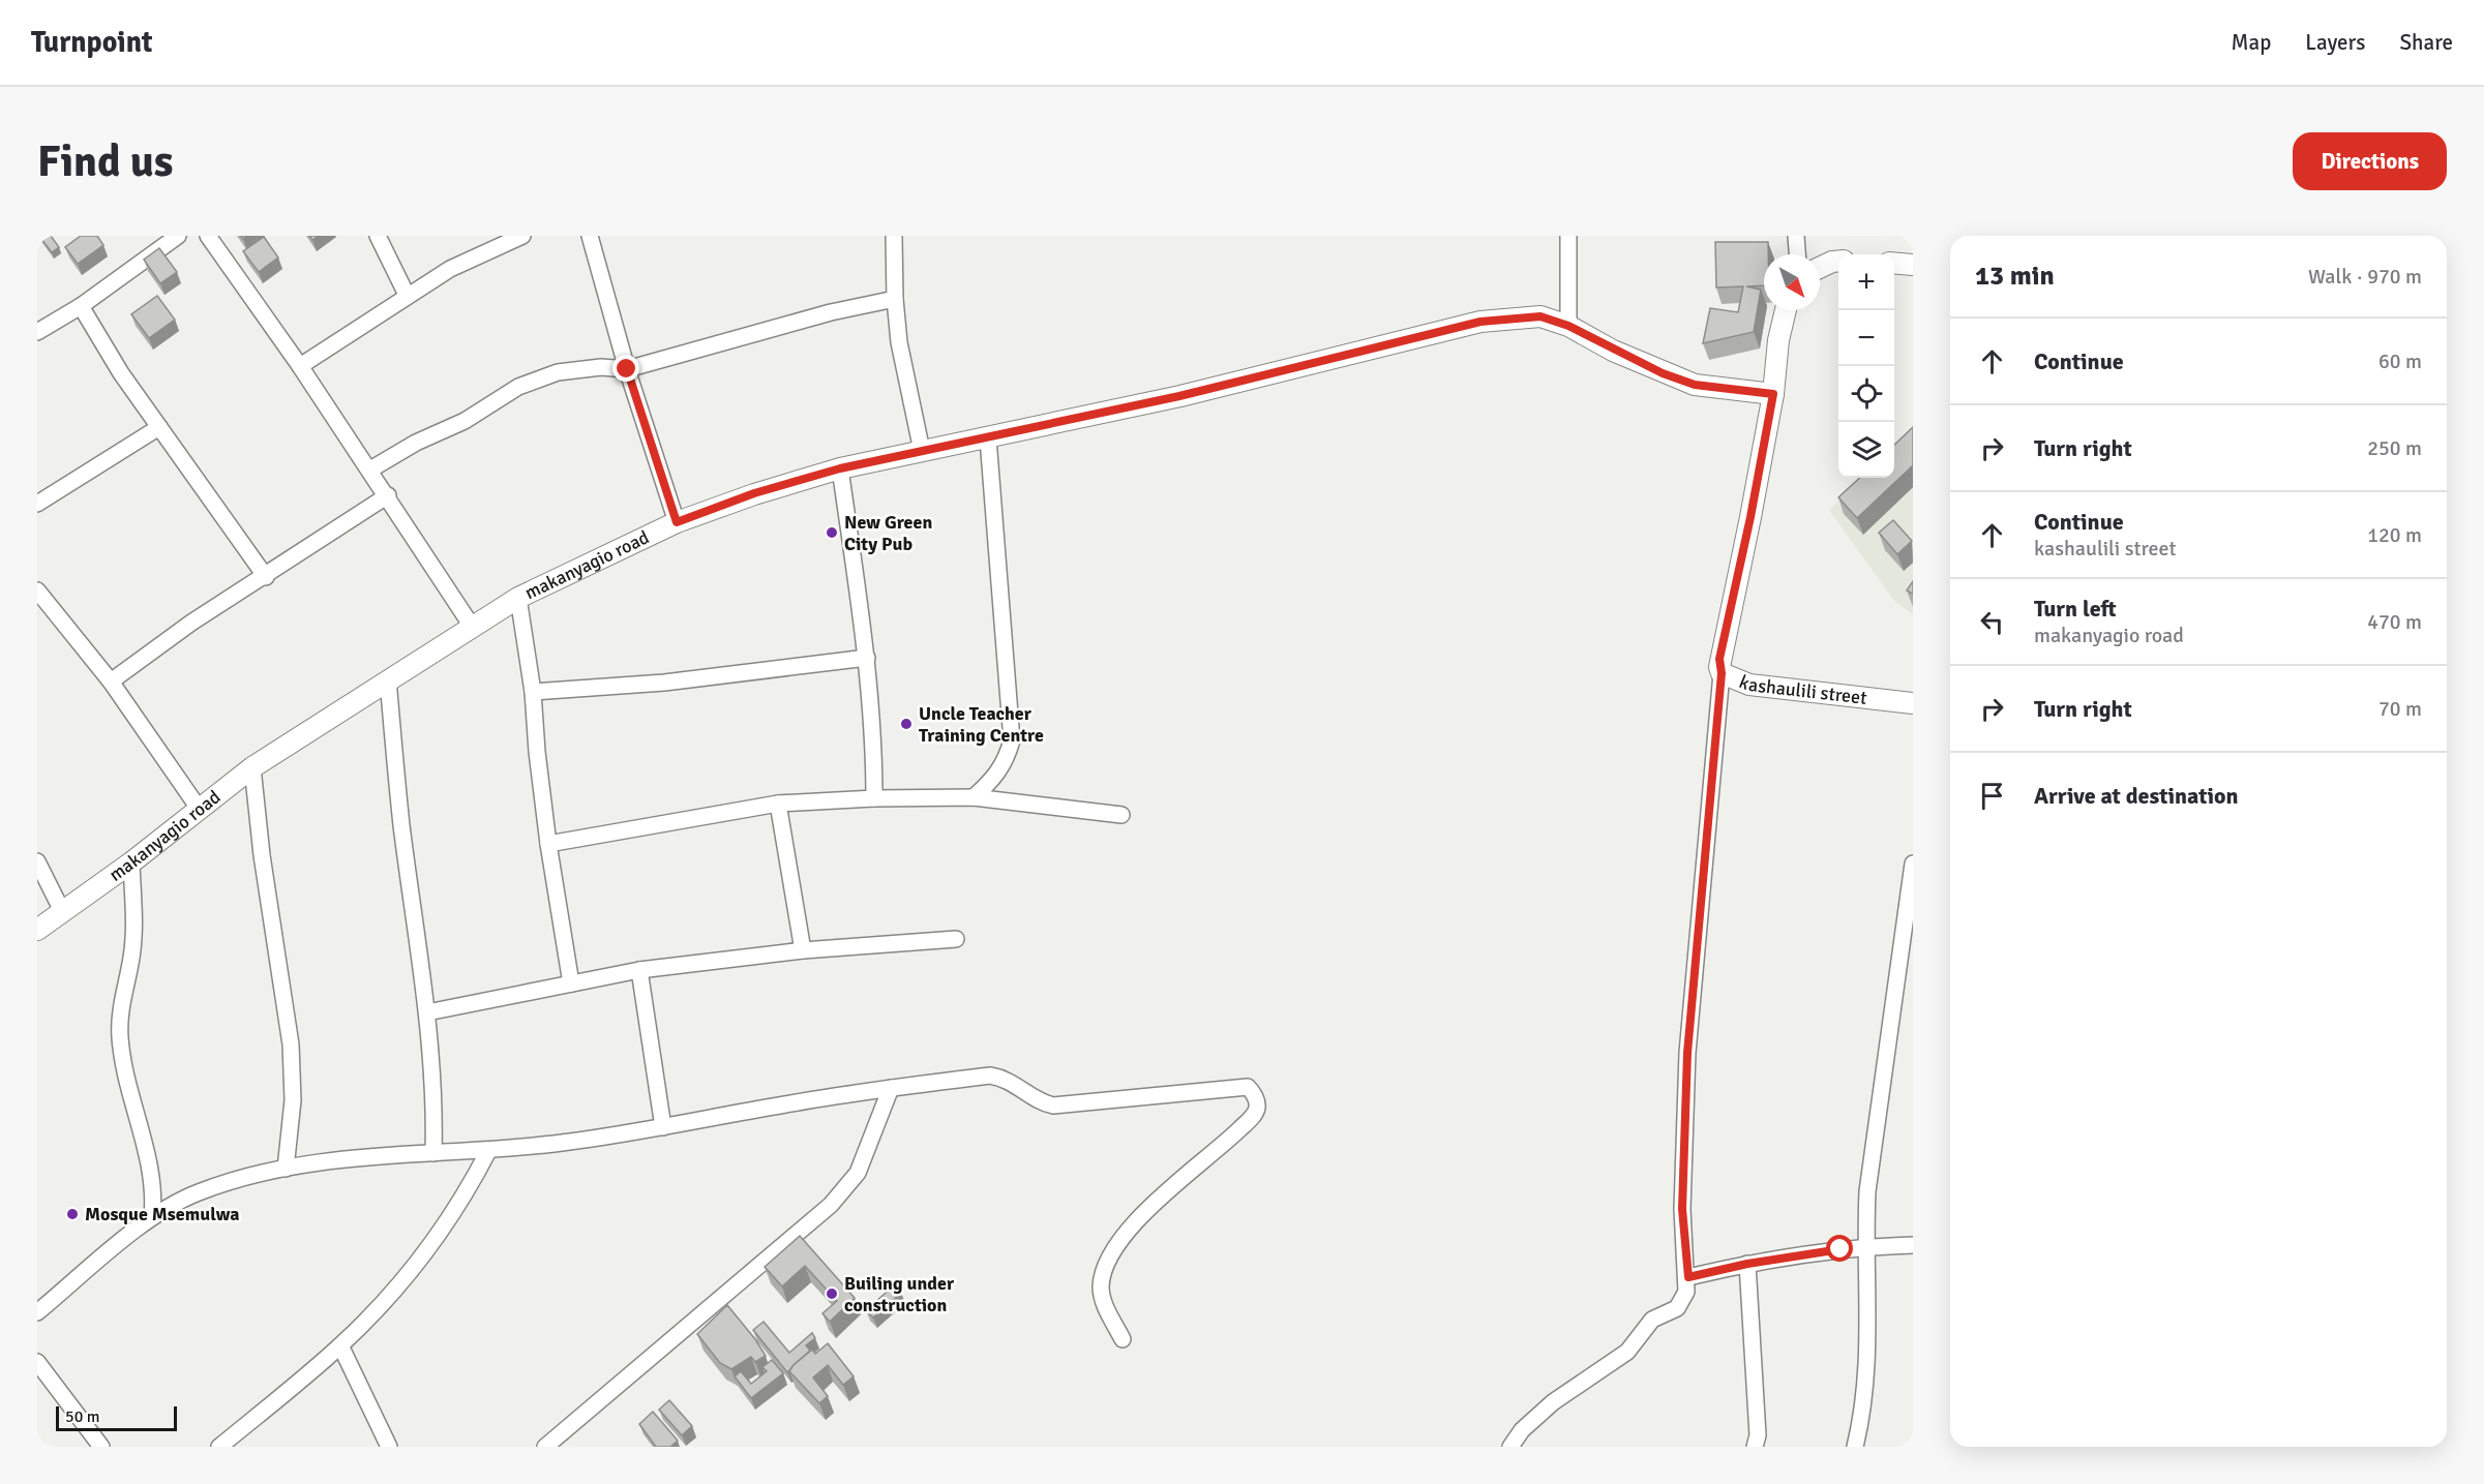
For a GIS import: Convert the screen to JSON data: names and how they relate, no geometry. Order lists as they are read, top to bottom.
{
  "streets": {
    "street": ["makanyagio road", "kashaulili street"]
  },
  "crossings": [
    ["makanyagio road", "kashaulili street"]
  ],
  "places": [
    "New Green City Pub",
    "Uncle Teacher Training Centre",
    "Mosque Msemulwa",
    "Builing under construction"
  ],
  "scale_bar": "50 m",
  "north": "bottom right",
  "page": {
    "header": "Turnpoint",
    "nav": ["Map", "Layers", "Share"],
    "buttons": "Directions",
    "title": "Find us",
    "heading": ["13 min", "Walk · 970 m"],
    "map_buttons": ["+", "−"],
    "list": [
      ["Continue", "60 m"],
      ["Turn right", "250 m"],
      ["Continue", "kashaulili street", "120 m"],
      ["Turn left", "makanyagio road", "470 m"],
      ["Turn right", "70 m"],
      "Arrive at destination"
    ],
    "scale": "50 m"
  }
}
